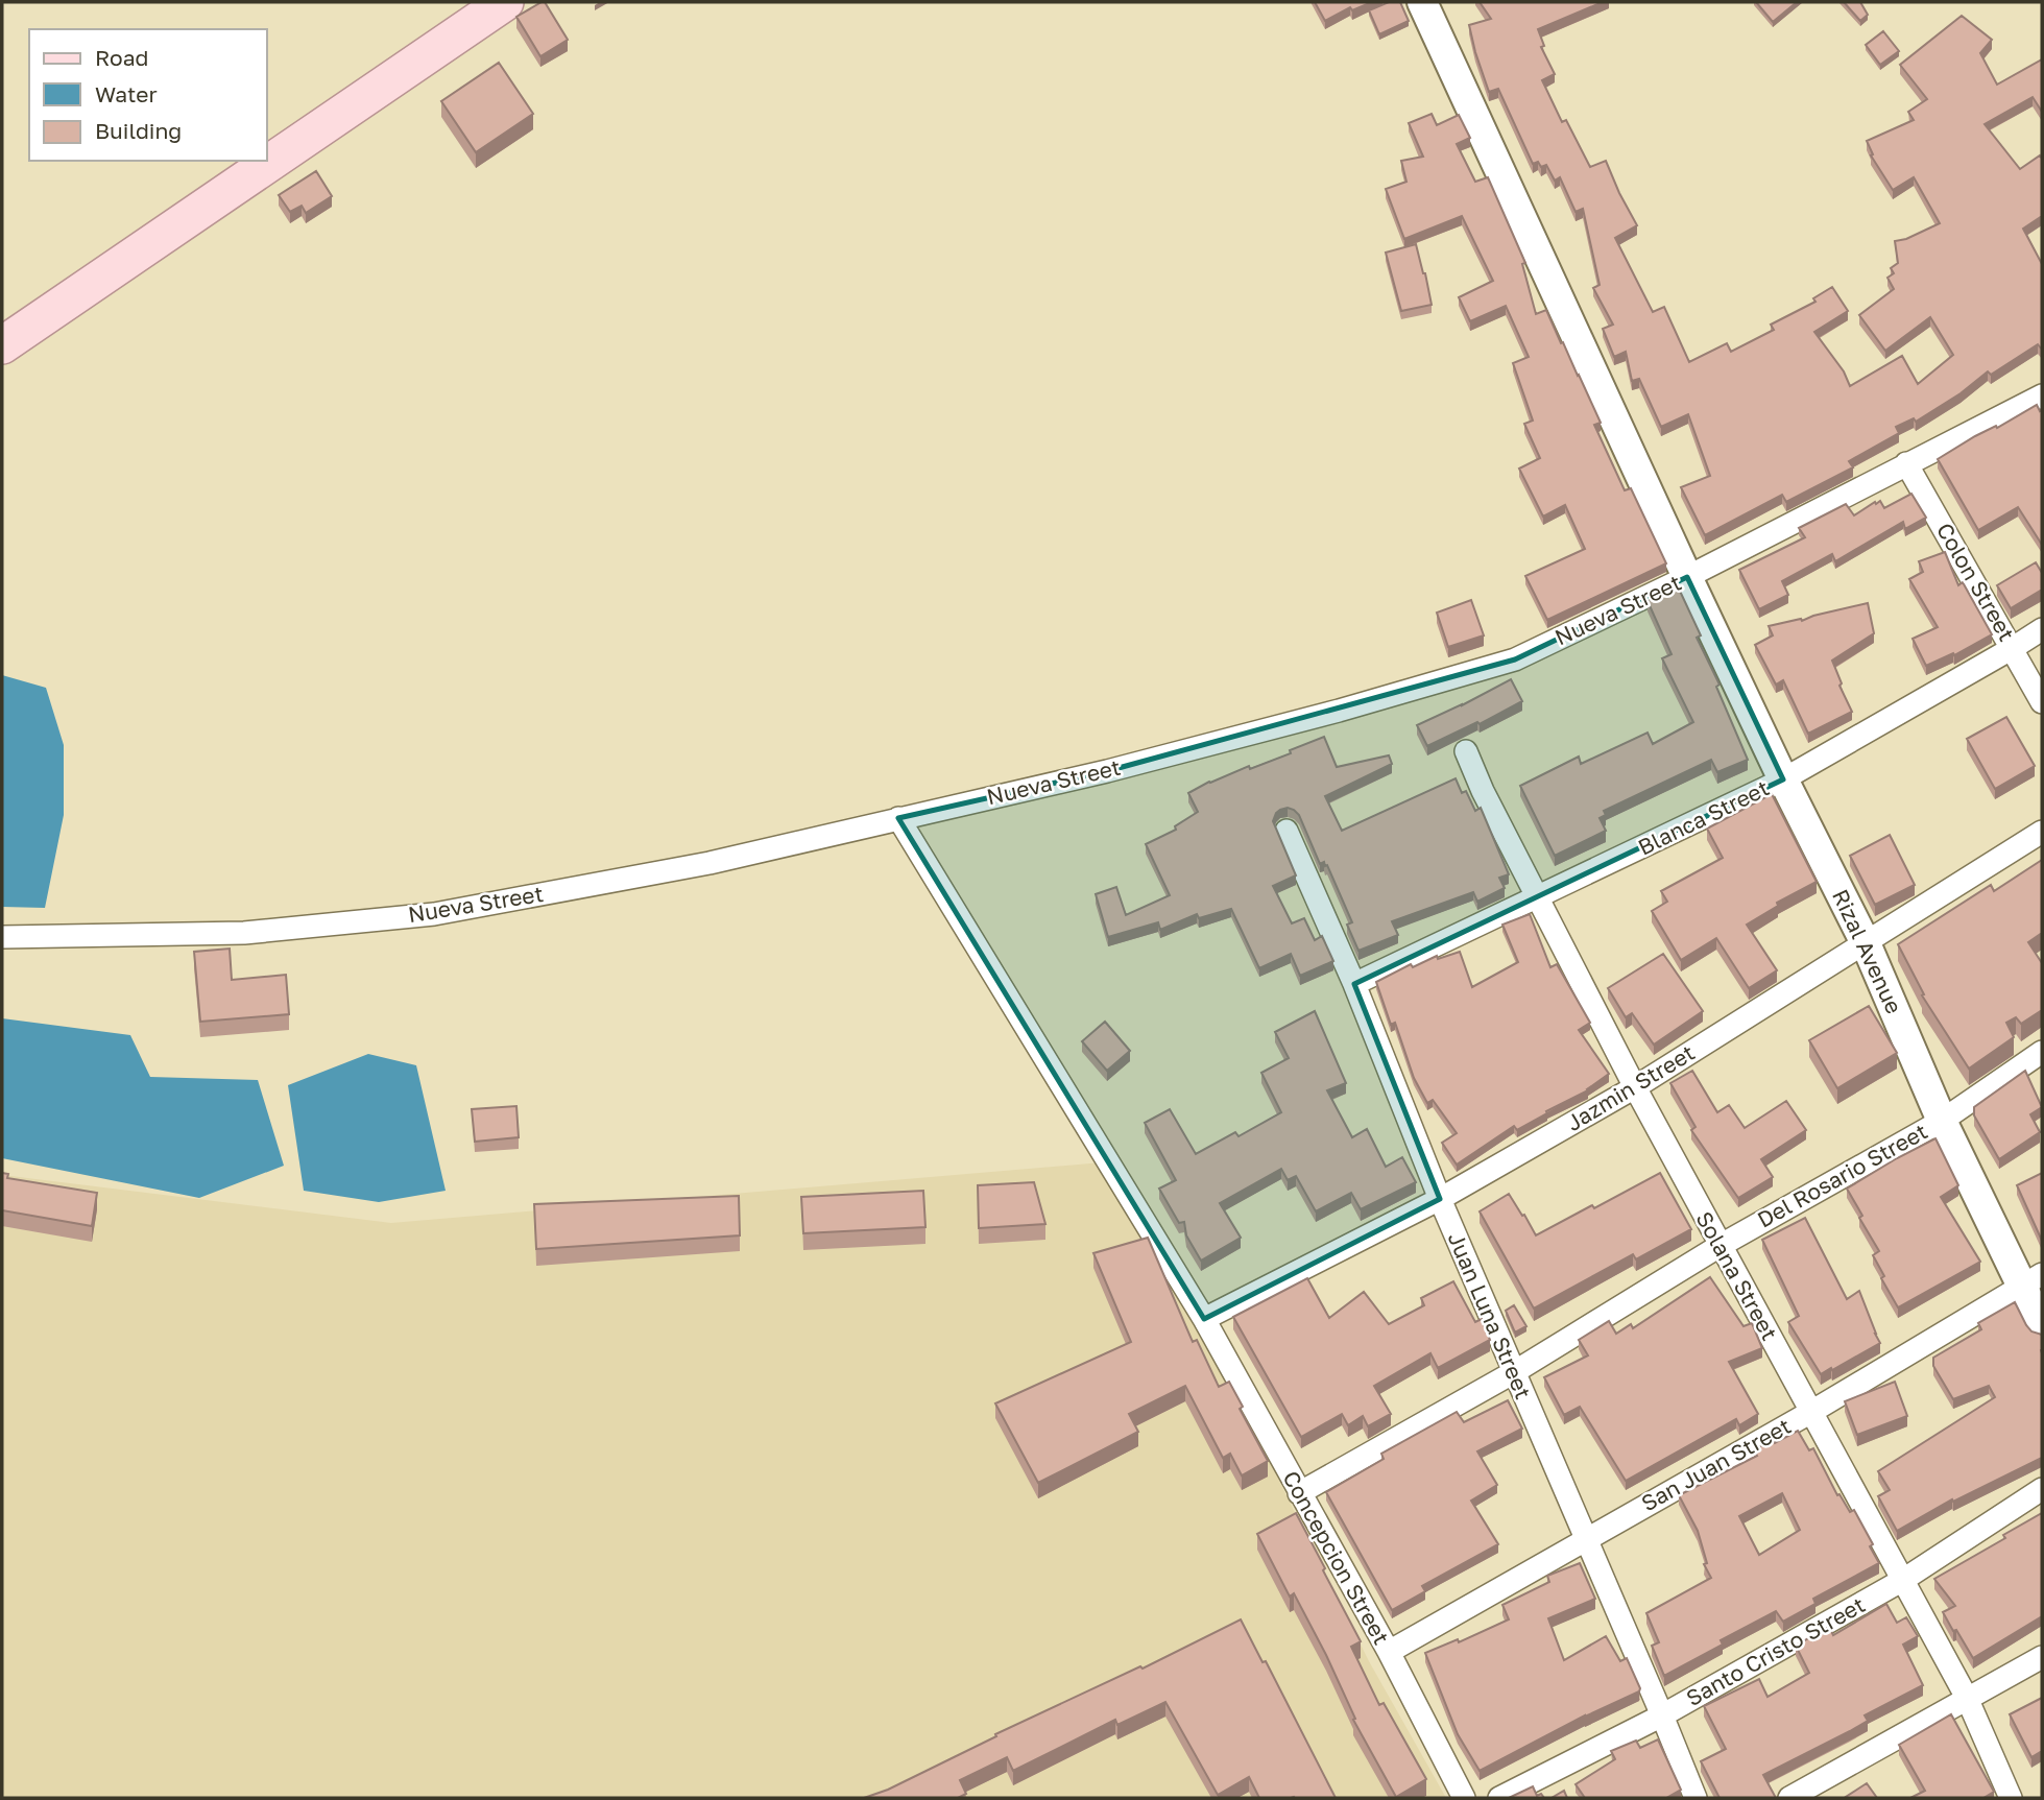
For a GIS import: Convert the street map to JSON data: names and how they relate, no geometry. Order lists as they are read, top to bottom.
{
  "streets": {
    "street": [
      "Colon Street",
      "Nueva Street",
      "Blanca Street",
      "Rizal Avenue",
      "Jazmin Street",
      "Del Rosario Street",
      "Solana Street",
      "Juan Luna Street",
      "San Juan Street",
      "Concepcion Street",
      "Santo Cristo Street"
    ]
  },
  "crossings": [
    ["Colon Street", "Nueva Street"],
    ["Colon Street", "Blanca Street"],
    ["Nueva Street", "Rizal Avenue"],
    ["Nueva Street", "Concepcion Street"],
    ["Blanca Street", "Rizal Avenue"],
    ["Blanca Street", "Solana Street"],
    ["Blanca Street", "Juan Luna Street"],
    ["Rizal Avenue", "Jazmin Street"],
    ["Rizal Avenue", "Del Rosario Street"],
    ["Rizal Avenue", "San Juan Street"],
    ["Jazmin Street", "Solana Street"],
    ["Jazmin Street", "Juan Luna Street"],
    ["Jazmin Street", "Concepcion Street"],
    ["Del Rosario Street", "Solana Street"],
    ["Del Rosario Street", "Juan Luna Street"],
    ["Del Rosario Street", "Concepcion Street"],
    ["Solana Street", "San Juan Street"],
    ["Solana Street", "Santo Cristo Street"],
    ["Juan Luna Street", "San Juan Street"],
    ["Juan Luna Street", "Santo Cristo Street"],
    ["San Juan Street", "Concepcion Street"]
  ],
  "legend": ["Road", "Water", "Building"]
}
